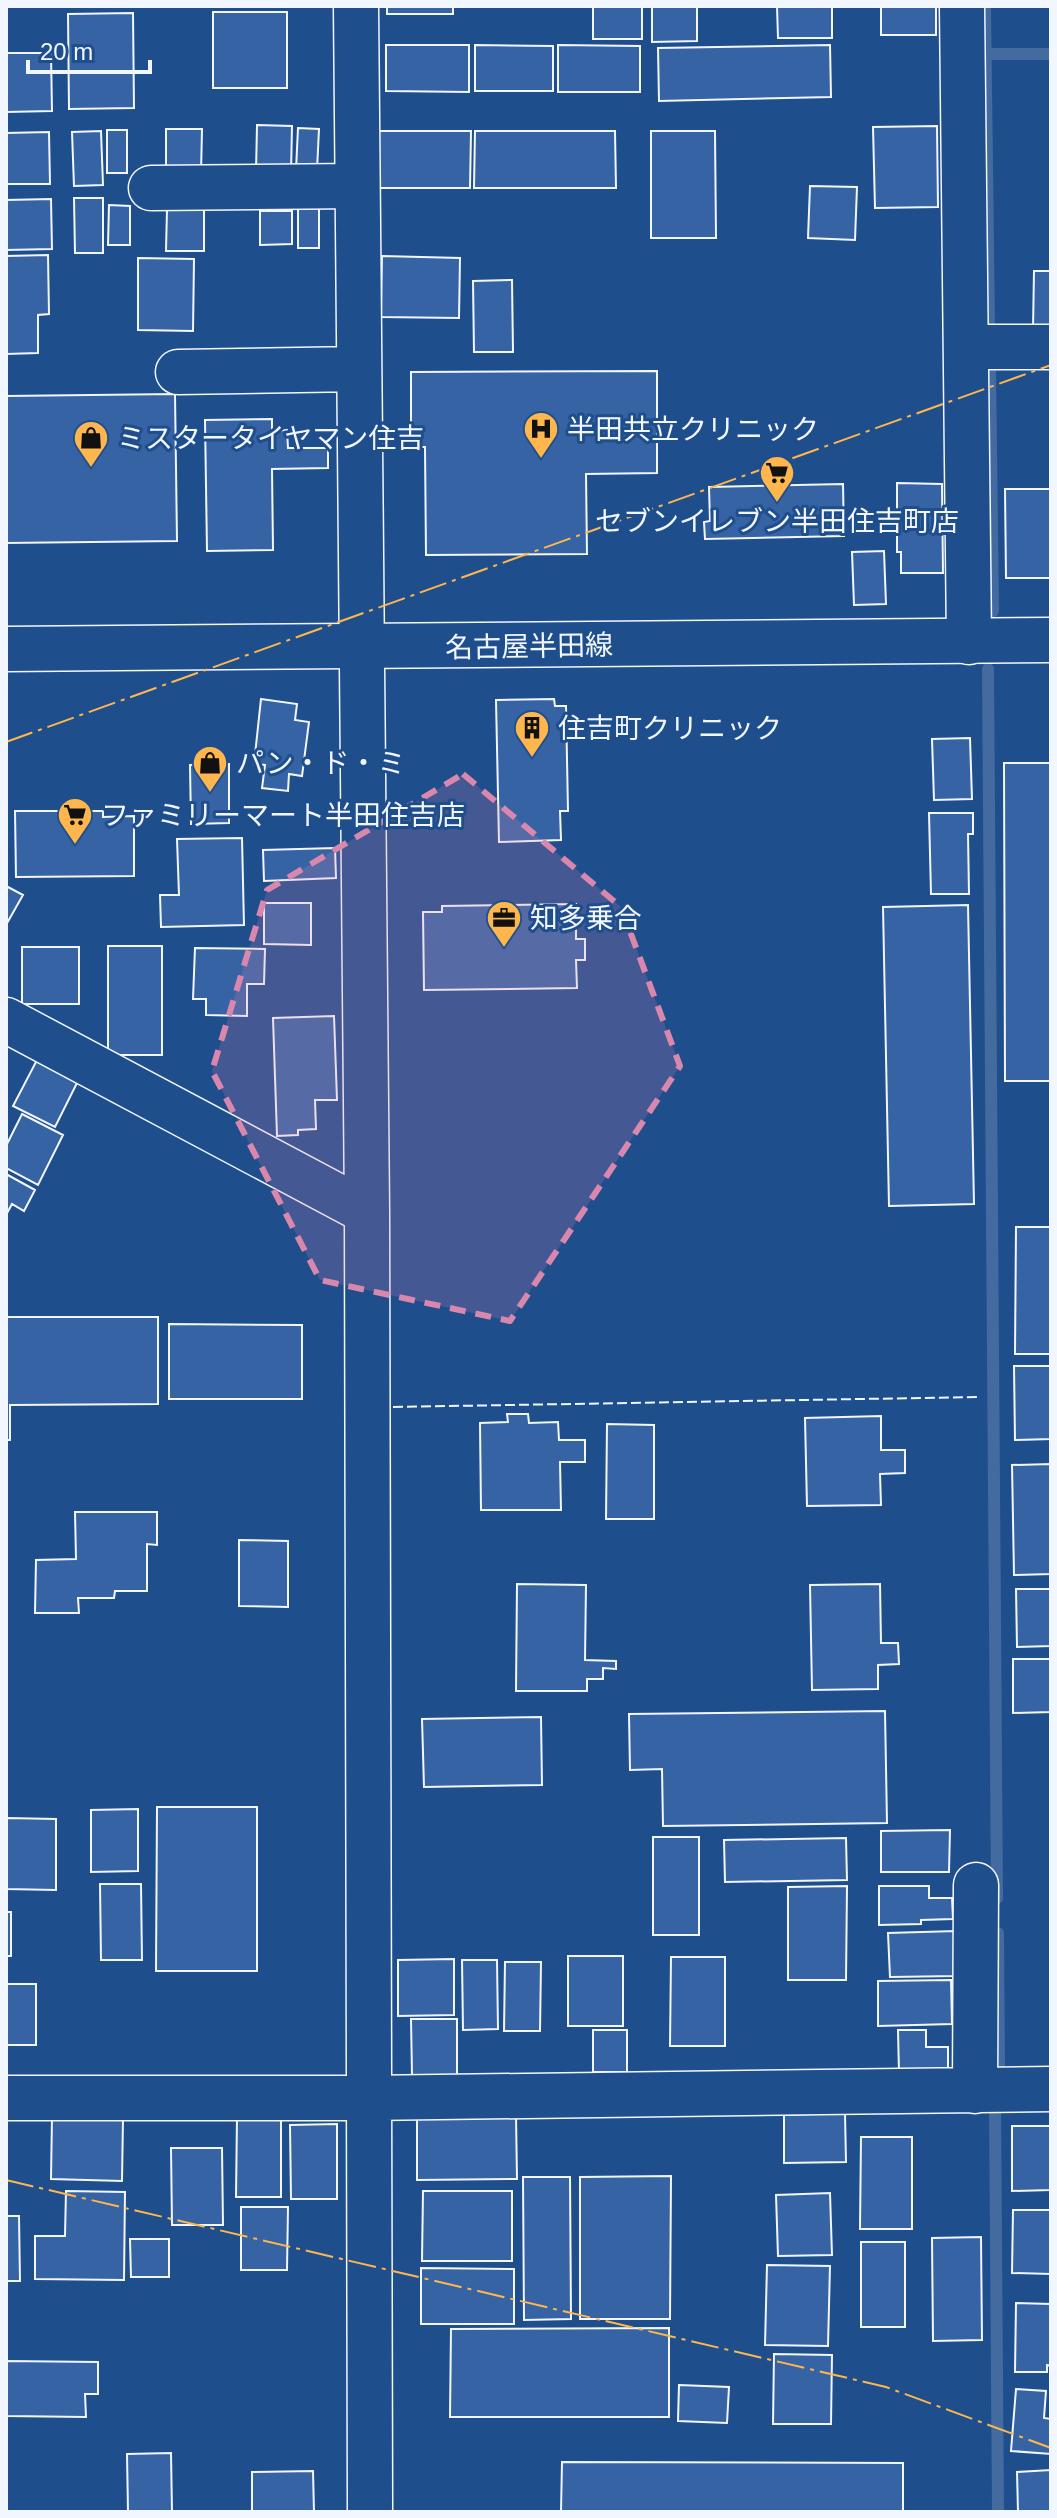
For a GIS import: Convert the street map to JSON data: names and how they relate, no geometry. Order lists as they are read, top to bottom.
{
  "streets": {
    "street": ["名古屋半田線"]
  },
  "places": {
    "hospital": ["半田共立クリニック"],
    "shop": ["ミスタータイヤマン住吉", "パン・ド・ミ"],
    "supermarket": ["セブンイレブン半田住吉町店", "ファミリーマート半田住吉店"],
    "building": ["住吉町クリニック"],
    "office": ["知多乗合"]
  },
  "scale_bar": "20 m"
}
